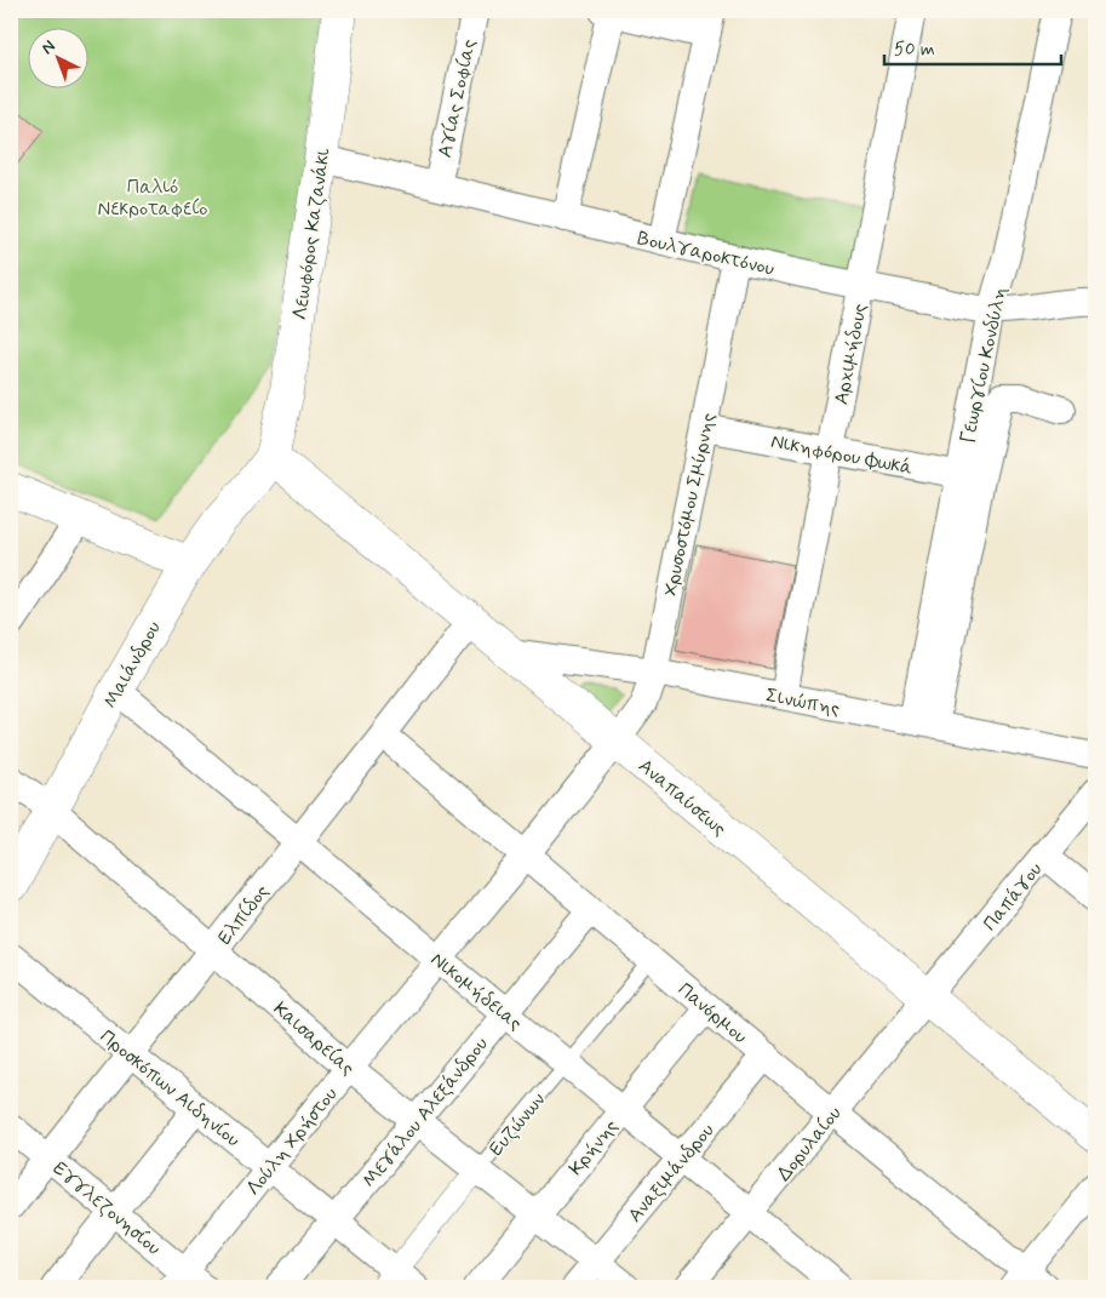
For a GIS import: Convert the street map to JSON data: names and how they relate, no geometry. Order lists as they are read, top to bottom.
{
  "streets": {
    "street": [
      "Αγίας Σοφίας",
      "Λεωφόρος Καζανάκι",
      "Βουλγαροκτόνου",
      "Αρχιμήδους",
      "Γεωργίου Κονδύλη",
      "Νικηφόρου Φωκά",
      "Χρυσοστόμου Σμύρνης",
      "Μαιάνδρου",
      "Σινώπης",
      "Αναπαύσεως",
      "Παπάγου",
      "Ελπίδος",
      "Νικομήδειας",
      "Πανόρμου",
      "Καισαρείας",
      "Προσκόπων Αιδηνίου",
      "Μεγάλου Αλεξάνδρου",
      "Ευζώνων",
      "Λούλη Χρήστου",
      "Δορυλαίου",
      "Κρήνης",
      "Αναξιμάνδρου",
      "Εγγλεζονησίου"
    ]
  },
  "crossings": [
    ["Αγίας Σοφίας", "Βουλγαροκτόνου"],
    ["Λεωφόρος Καζανάκι", "Βουλγαροκτόνου"],
    ["Λεωφόρος Καζανάκι", "Μαιάνδρου"],
    ["Λεωφόρος Καζανάκι", "Αναπαύσεως"],
    ["Βουλγαροκτόνου", "Αρχιμήδους"],
    ["Βουλγαροκτόνου", "Γεωργίου Κονδύλη"],
    ["Βουλγαροκτόνου", "Χρυσοστόμου Σμύρνης"],
    ["Αρχιμήδους", "Νικηφόρου Φωκά"],
    ["Αρχιμήδους", "Σινώπης"],
    ["Γεωργίου Κονδύλη", "Νικηφόρου Φωκά"],
    ["Γεωργίου Κονδύλη", "Σινώπης"],
    ["Νικηφόρου Φωκά", "Χρυσοστόμου Σμύρνης"],
    ["Χρυσοστόμου Σμύρνης", "Σινώπης"],
    ["Χρυσοστόμου Σμύρνης", "Αναπαύσεως"],
    ["Χρυσοστόμου Σμύρνης", "Λούλη Χρήστου"],
    ["Μαιάνδρου", "Αναπαύσεως"],
    ["Μαιάνδρου", "Νικομήδειας"],
    ["Μαιάνδρου", "Καισαρείας"],
    ["Σινώπης", "Αναπαύσεως"],
    ["Αναπαύσεως", "Παπάγου"],
    ["Αναπαύσεως", "Ελπίδος"],
    ["Αναπαύσεως", "Λούλη Χρήστου"],
    ["Αναπαύσεως", "Δορυλαίου"],
    ["Παπάγου", "Δορυλαίου"],
    ["Ελπίδος", "Νικομήδειας"],
    ["Ελπίδος", "Πανόρμου"],
    ["Ελπίδος", "Καισαρείας"],
    ["Ελπίδος", "Προσκόπων Αιδηνίου"],
    ["Ελπίδος", "Εγγλεζονησίου"],
    ["Νικομήδειας", "Μεγάλου Αλεξάνδρου"],
    ["Νικομήδειας", "Ευζώνων"],
    ["Νικομήδειας", "Λούλη Χρήστου"],
    ["Νικομήδειας", "Δορυλαίου"],
    ["Νικομήδειας", "Κρήνης"],
    ["Νικομήδειας", "Αναξιμάνδρου"],
    ["Πανόρμου", "Μεγάλου Αλεξάνδρου"],
    ["Πανόρμου", "Ευζώνων"],
    ["Πανόρμου", "Λούλη Χρήστου"],
    ["Πανόρμου", "Δορυλαίου"],
    ["Πανόρμου", "Κρήνης"],
    ["Πανόρμου", "Αναξιμάνδρου"],
    ["Καισαρείας", "Μεγάλου Αλεξάνδρου"],
    ["Καισαρείας", "Ευζώνων"],
    ["Καισαρείας", "Λούλη Χρήστου"],
    ["Καισαρείας", "Κρήνης"],
    ["Καισαρείας", "Αναξιμάνδρου"],
    ["Προσκόπων Αιδηνίου", "Μεγάλου Αλεξάνδρου"],
    ["Προσκόπων Αιδηνίου", "Ευζώνων"],
    ["Προσκόπων Αιδηνίου", "Λούλη Χρήστου"],
    ["Λούλη Χρήστου", "Εγγλεζονησίου"]
  ],
  "parks": ["Παλιό Νεκροταφείο"],
  "scale_bar": "50 m",
  "north": "top left"
}
